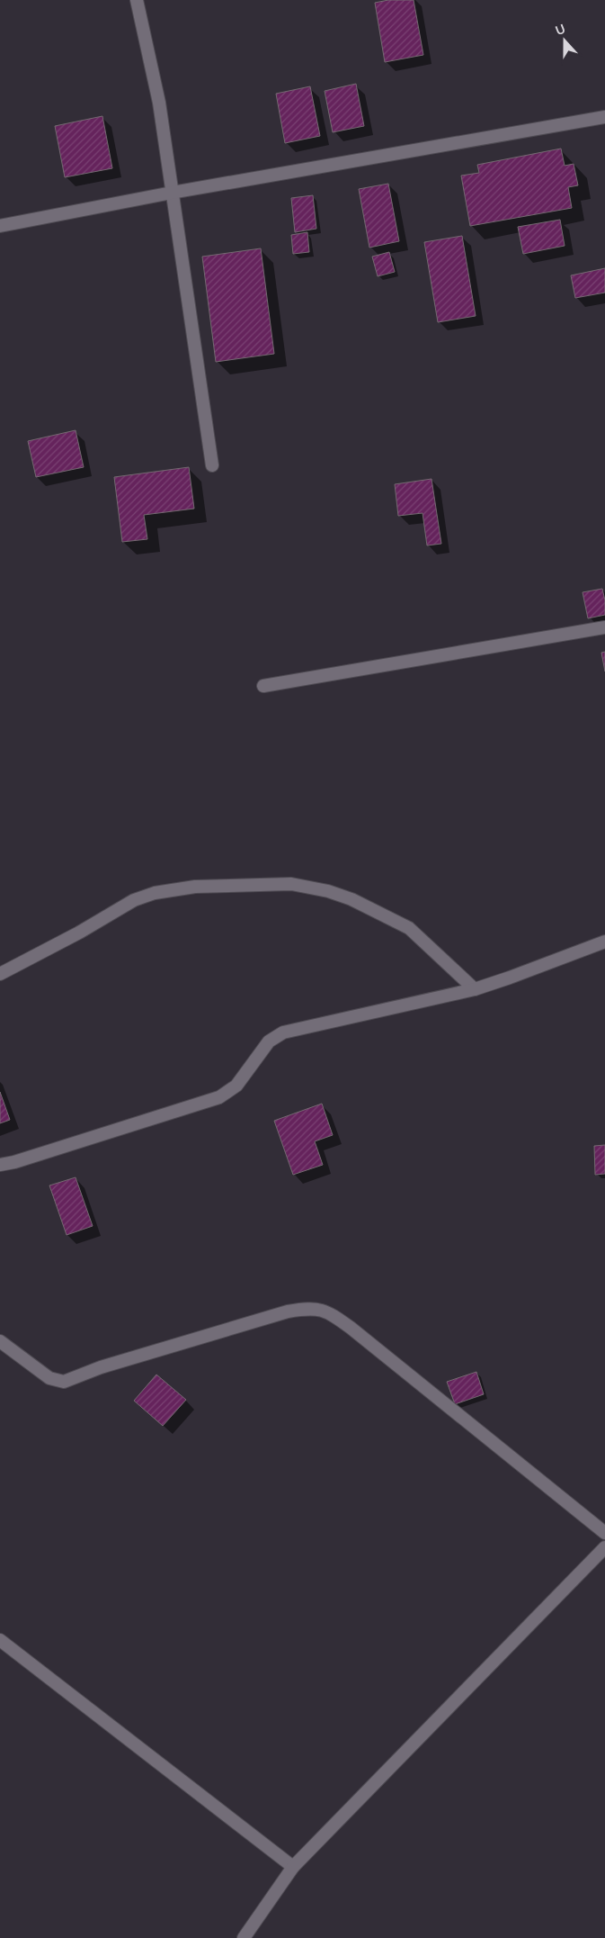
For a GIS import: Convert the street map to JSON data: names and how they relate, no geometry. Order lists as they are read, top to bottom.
{
  "north": "top"
}
